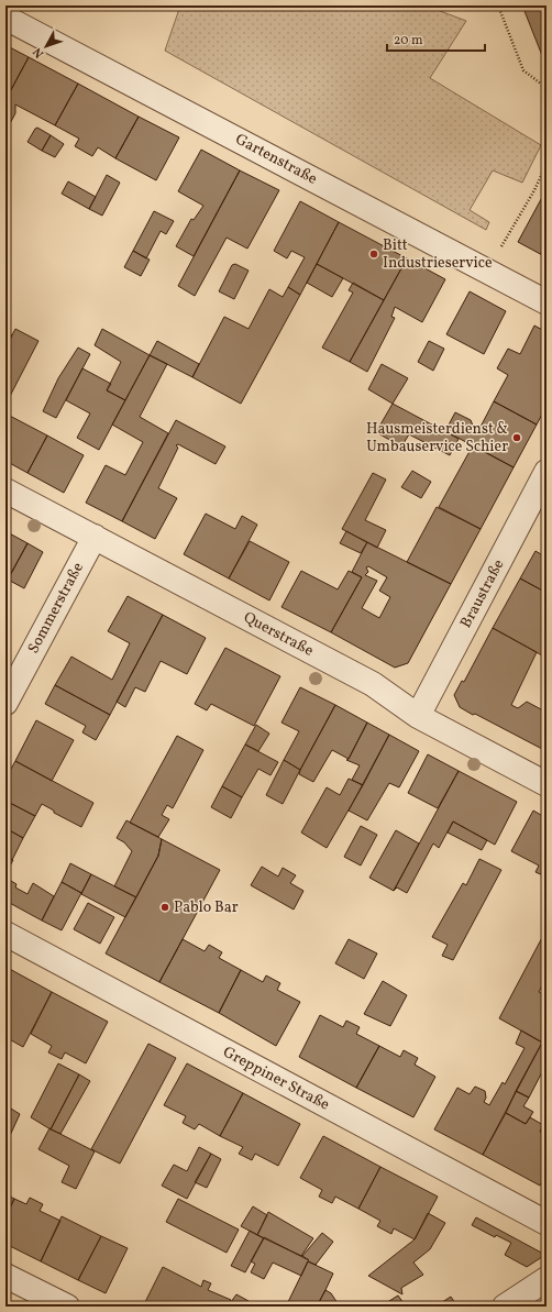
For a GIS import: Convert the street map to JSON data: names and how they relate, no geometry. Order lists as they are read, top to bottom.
{
  "streets": {
    "street": [
      "Gartenstraße",
      "Braustraße",
      "Sommerstraße",
      "Querstraße",
      "Greppiner Straße"
    ]
  },
  "crossings": [
    ["Braustraße", "Querstraße"],
    ["Sommerstraße", "Querstraße"]
  ],
  "places": ["Bitt Industrieservice", "Hausmeisterdienst & Umbauservice Schier", "Pablo Bar"],
  "scale_bar": "20 m",
  "north": "bottom left"
}
